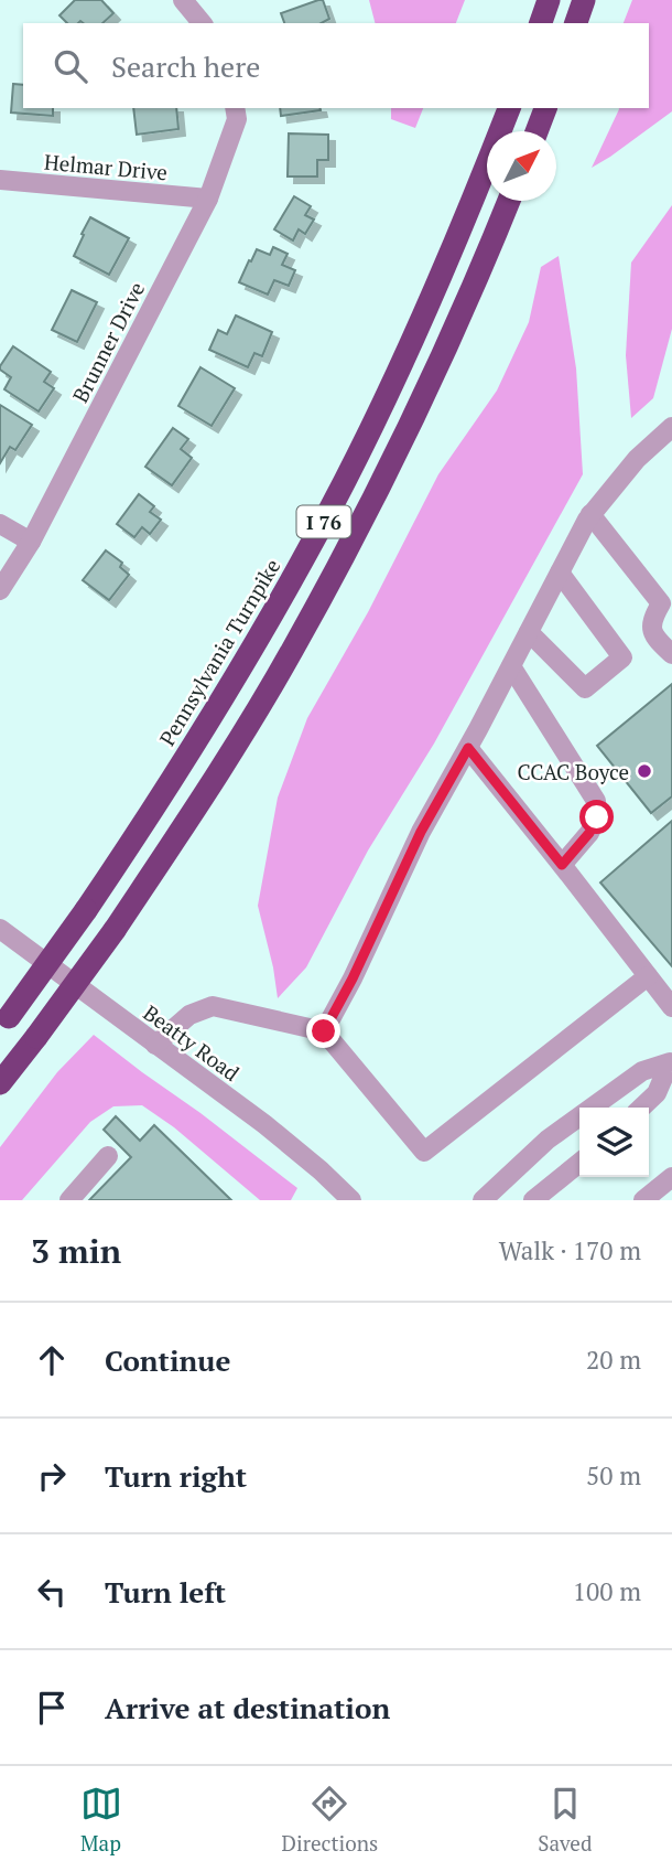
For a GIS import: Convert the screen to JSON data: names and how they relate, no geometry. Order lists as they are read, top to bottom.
{
  "streets": {
    "highway": ["I 76", "Pennsylvania Turnpike"],
    "street": ["Helmar Drive", "Brunner Drive", "Beatty Road"]
  },
  "crossings": [
    ["Helmar Drive", "Brunner Drive"]
  ],
  "places": ["CCAC Boyce"],
  "north": "top right",
  "page": {
    "search": "Search here",
    "heading": ["3 min", "Walk · 170 m"],
    "list": [
      ["Continue", "20 m"],
      ["Turn right", "50 m"],
      ["Turn left", "100 m"],
      "Arrive at destination"
    ],
    "nav": ["Map", "Directions", "Saved"]
  }
}
